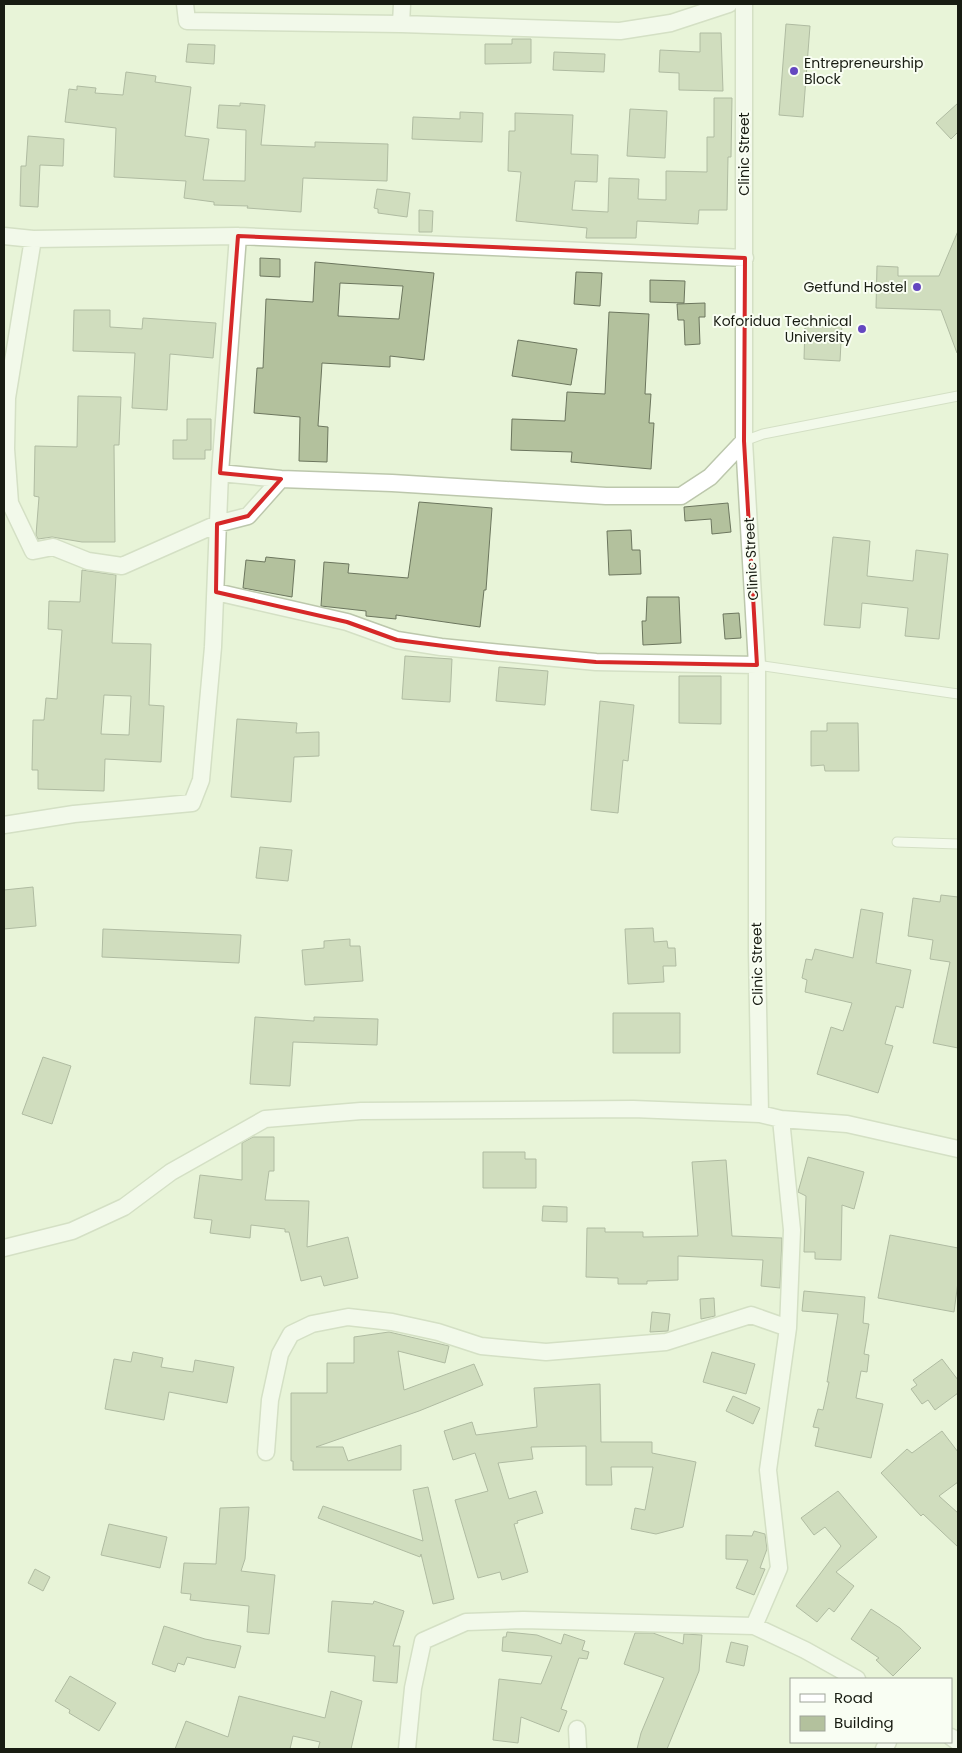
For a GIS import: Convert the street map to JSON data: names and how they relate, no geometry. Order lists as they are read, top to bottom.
{
  "streets": {
    "street": ["Clinic Street"]
  },
  "places": ["Entrepreneurship Block", "Getfund Hostel", "Koforidua Technical University"],
  "legend": ["Road", "Building"]
}
